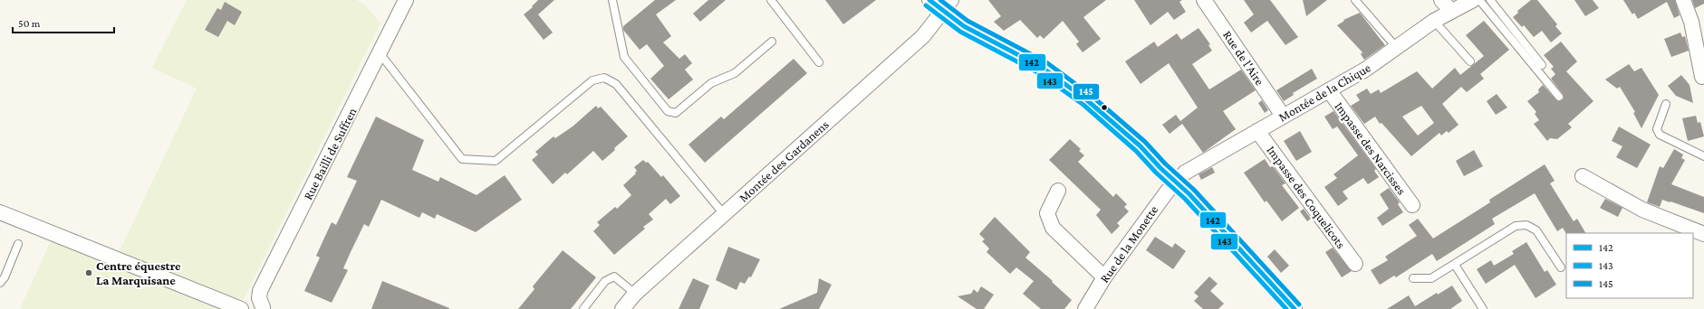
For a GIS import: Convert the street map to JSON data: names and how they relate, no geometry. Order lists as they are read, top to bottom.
{
  "streets": {
    "street": [
      "Rue de l'Aire",
      "Montée de la Chique",
      "Impasse des Narcisses",
      "Rue Bailli de Suffren",
      "Montée des Gardanens",
      "Impasse des Coquelicots",
      "Rue de la Monette"
    ]
  },
  "crossings": [
    ["Rue de l'Aire", "Montée de la Chique"],
    ["Montée de la Chique", "Impasse des Narcisses"],
    ["Montée de la Chique", "Impasse des Coquelicots"],
    ["Montée de la Chique", "Rue de la Monette"]
  ],
  "places": ["Centre équestre La Marquisane"],
  "lines": ["transit line 142", "transit line 145", "transit line 143"],
  "legend": ["142", "143", "145"],
  "scale_bar": "50 m"
}
